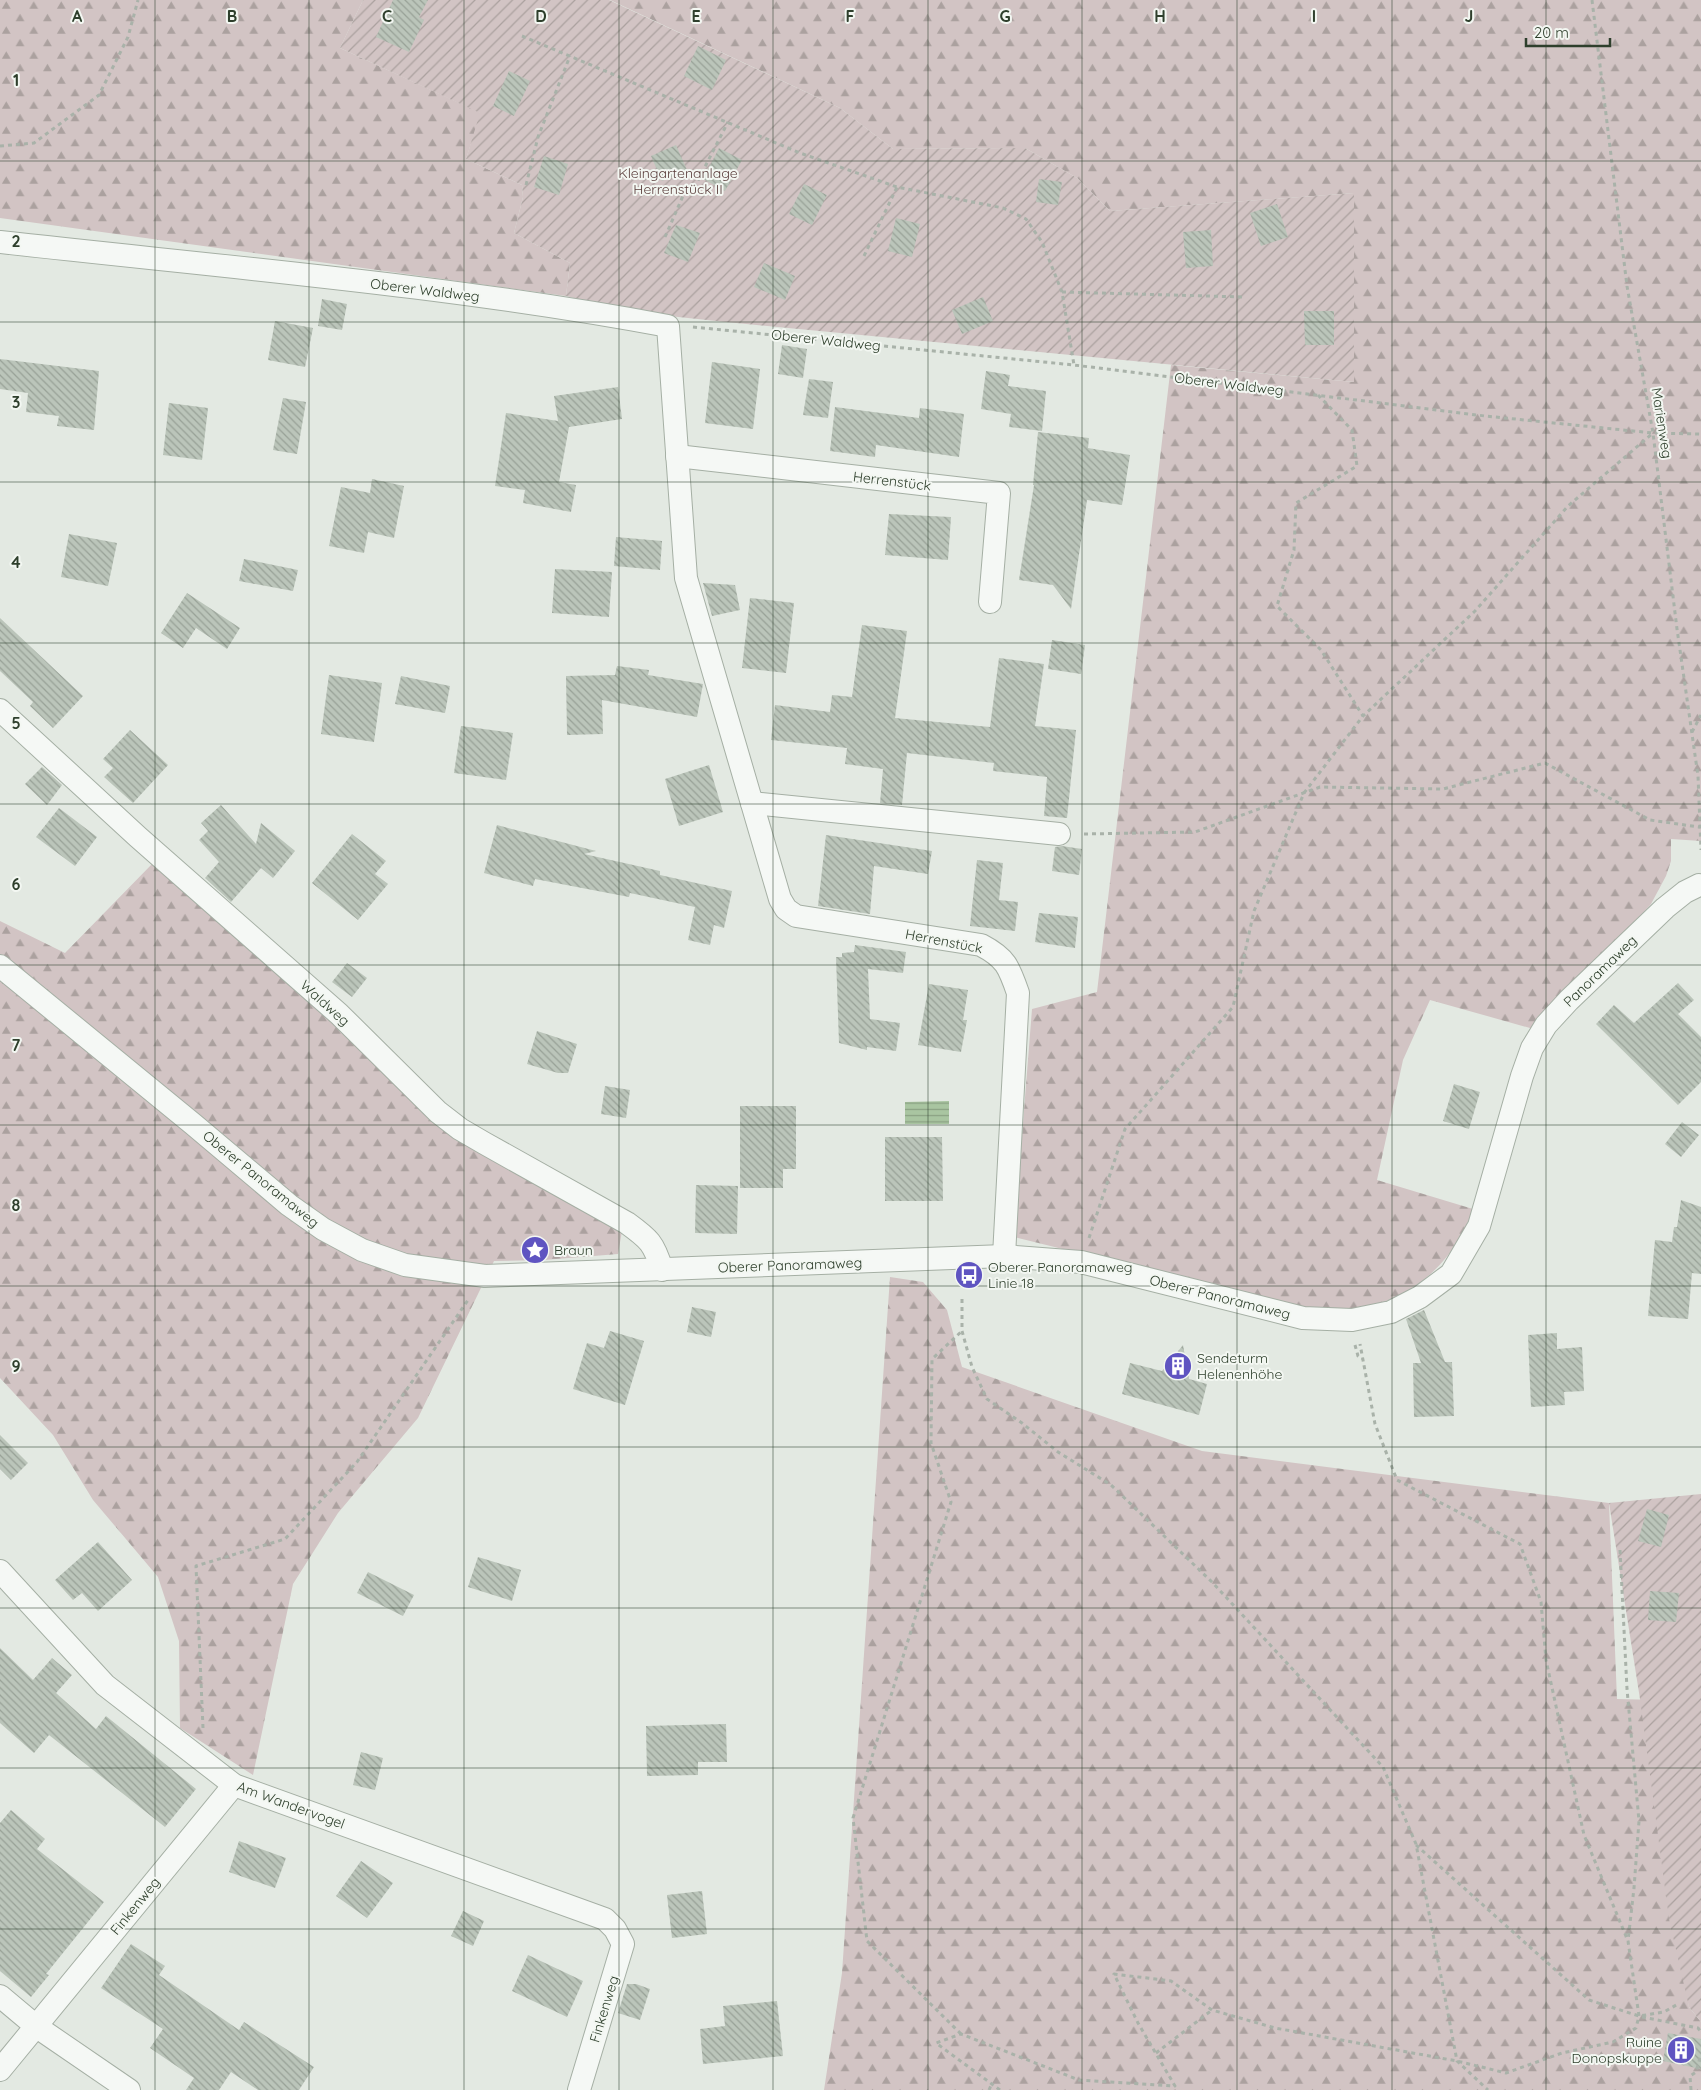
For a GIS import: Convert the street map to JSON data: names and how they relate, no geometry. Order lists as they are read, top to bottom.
{
  "streets": {
    "street": [
      "Oberer Waldweg",
      "Herrenstück",
      "Panoramaweg",
      "Waldweg",
      "Oberer Panoramaweg",
      "Am Wandervogel",
      "Finkenweg"
    ],
    "path": ["Marienweg"]
  },
  "crossings": [
    ["Oberer Waldweg", "Marienweg"],
    ["Oberer Waldweg", "Herrenstück"],
    ["Herrenstück", "Oberer Panoramaweg"],
    ["Panoramaweg", "Oberer Panoramaweg"],
    ["Waldweg", "Oberer Panoramaweg"],
    ["Am Wandervogel", "Finkenweg"]
  ],
  "parks": ["Kleingartenanlage Herrenstück II"],
  "places": {
    "place": ["Braun"],
    "bus stop": ["Oberer Panoramaweg Linie 18"],
    "building": ["Sendeturm Helenenhöhe", "Ruine Donopskuppe"]
  },
  "scale_bar": "20 m",
  "grid": {
    "columns": [
      "A",
      "B",
      "C",
      "D",
      "E",
      "F",
      "G",
      "H",
      "I",
      "J"
    ],
    "rows": [
      "1",
      "2",
      "3",
      "4",
      "5",
      "6",
      "7",
      "8",
      "9"
    ]
  }
}
